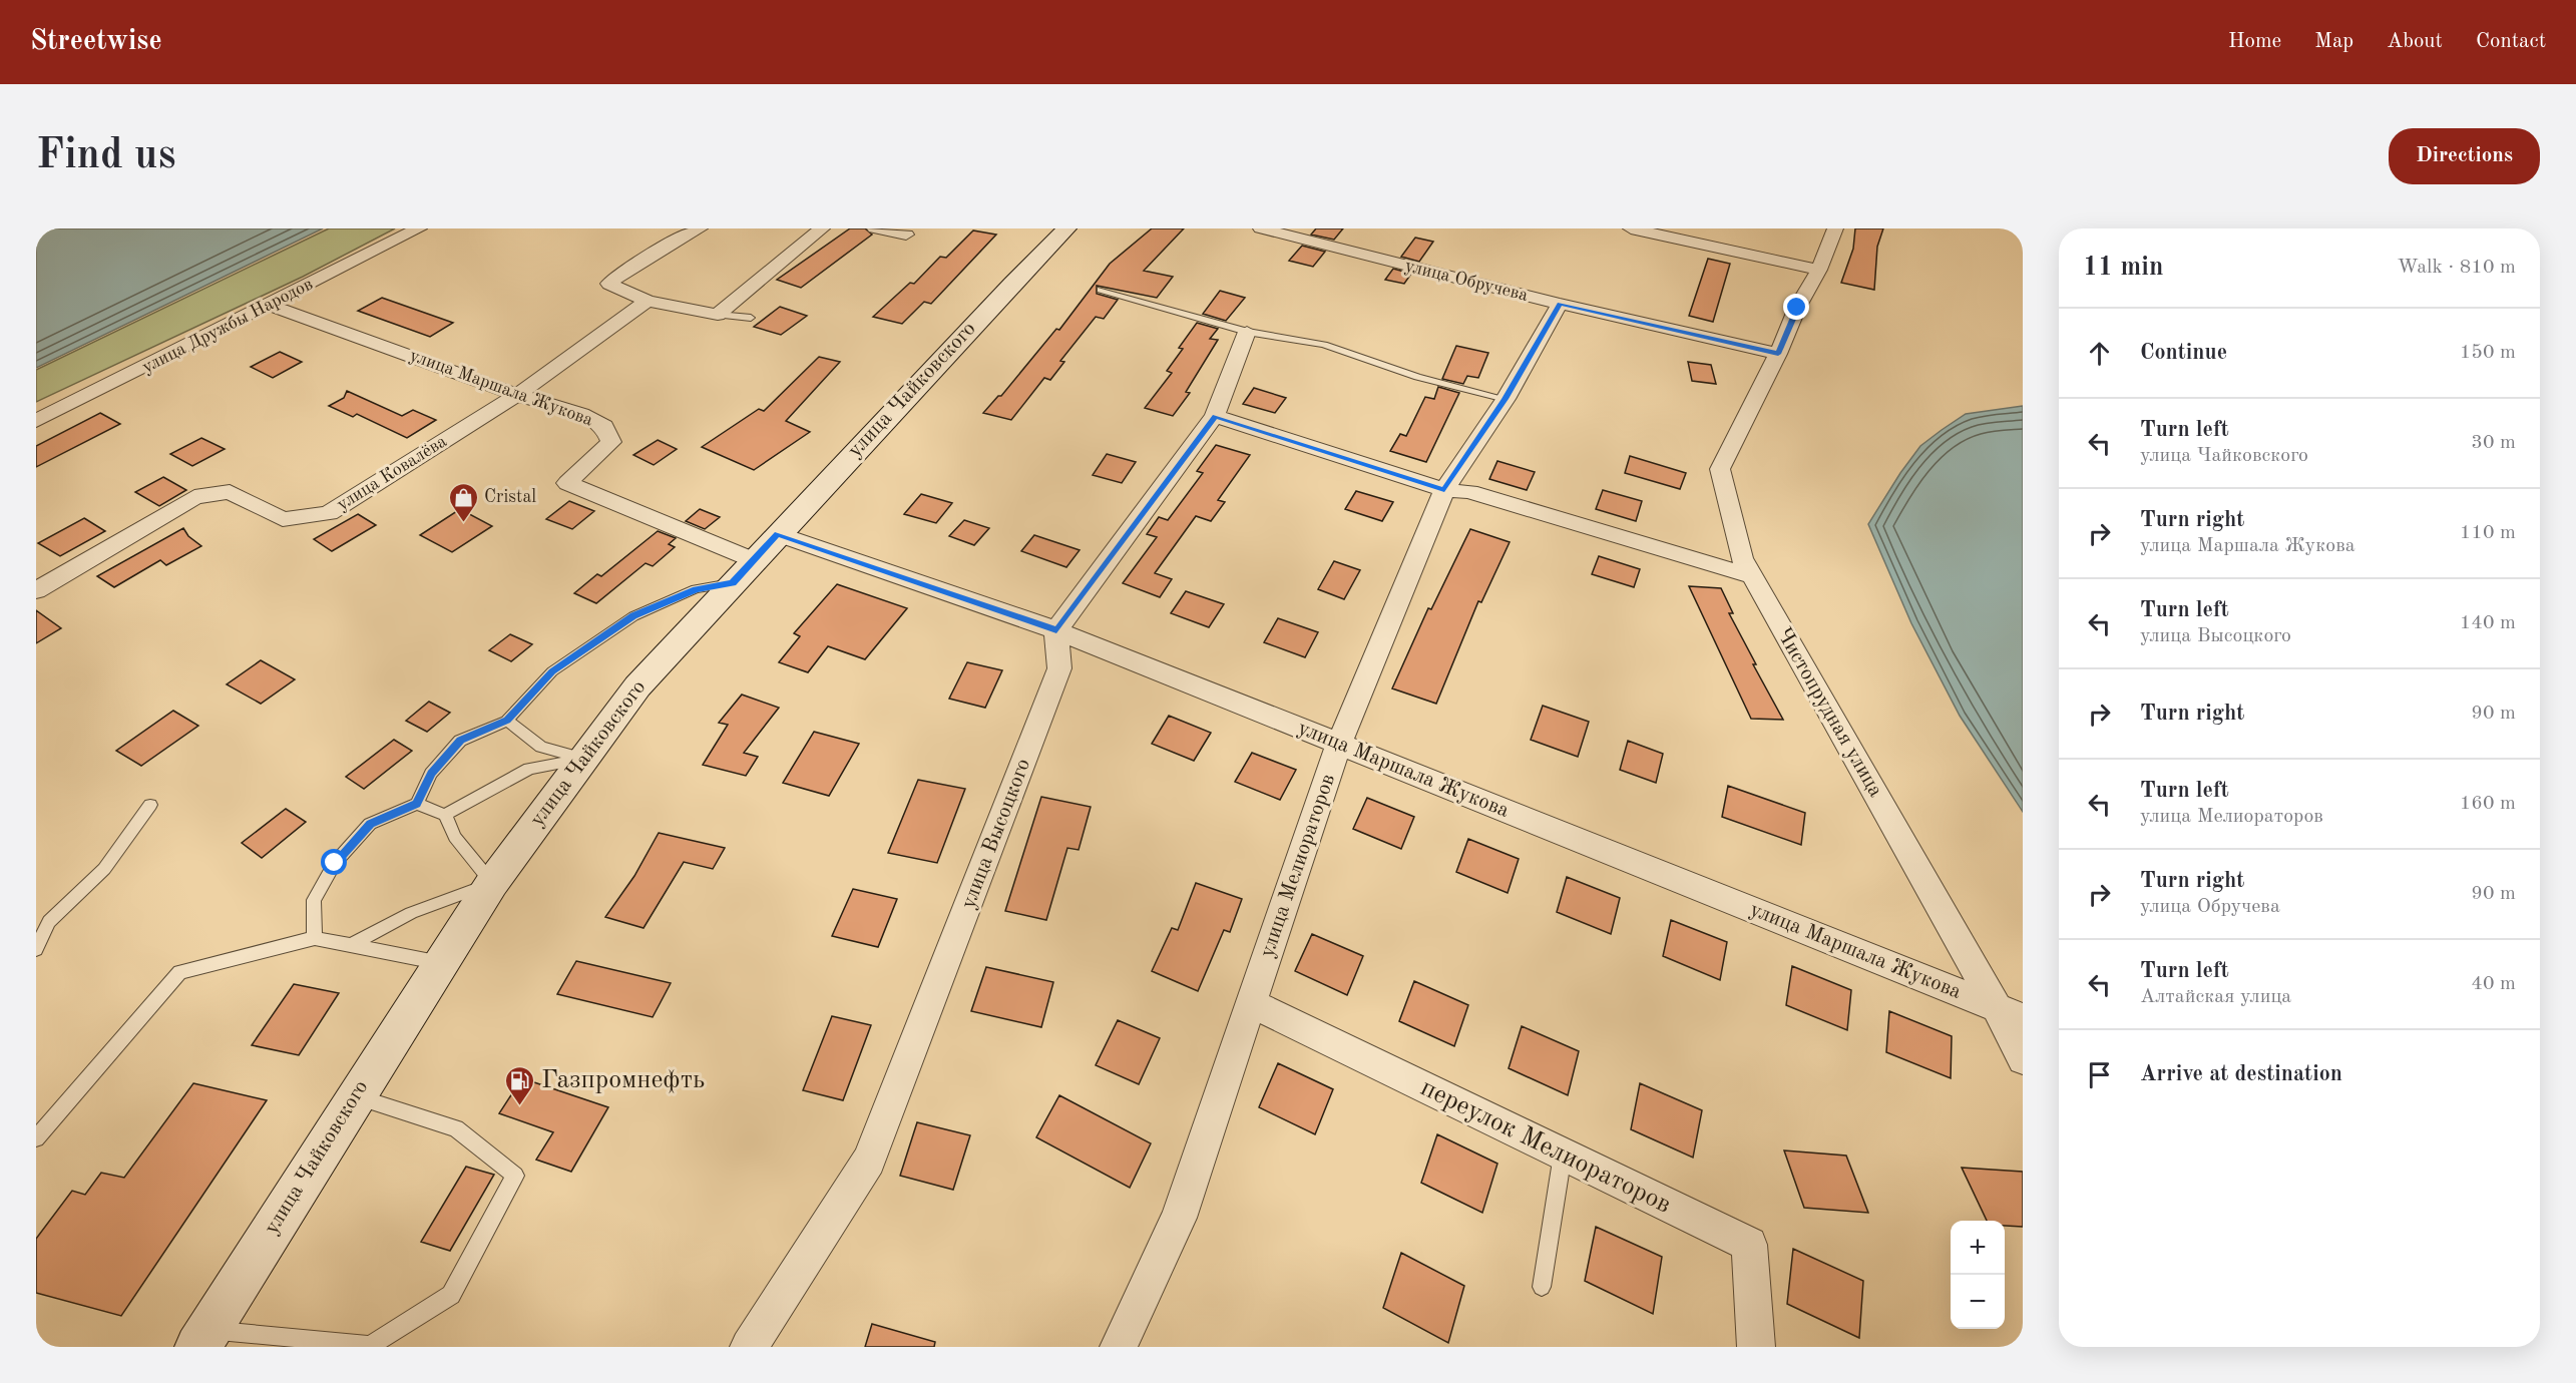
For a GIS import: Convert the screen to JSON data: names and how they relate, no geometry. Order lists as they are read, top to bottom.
{
  "streets": {
    "main road": ["улица Чайковского"],
    "street": [
      "улица Обручева",
      "улица Дружбы Народов",
      "улица Маршала Жукова",
      "улица Ковалёва",
      "Чистопрудная улица",
      "улица Высоцкого",
      "улица Мелиораторов",
      "переулок Мелиораторов"
    ]
  },
  "crossings": [
    ["улица Обручева", "Чистопрудная улица"],
    ["улица Обручева", "улица Мелиораторов"],
    ["улица Дружбы Народов", "улица Маршала Жукова"],
    ["улица Маршала Жукова", "улица Чайковского"],
    ["улица Маршала Жукова", "улица Ковалёва"],
    ["улица Маршала Жукова", "Чистопрудная улица"],
    ["улица Маршала Жукова", "улица Высоцкого"],
    ["улица Маршала Жукова", "улица Мелиораторов"],
    ["улица Мелиораторов", "переулок Мелиораторов"]
  ],
  "places": {
    "shop": ["Cristal"],
    "fuel station": ["Газпромнефть"]
  },
  "page": {
    "header": "Streetwise",
    "nav": [
      "Home",
      "Map",
      "About",
      "Contact"
    ],
    "buttons": "Directions",
    "title": "Find us",
    "heading": ["11 min", "Walk · 810 m"],
    "list": [
      ["Continue", "150 m"],
      ["Turn left", "улица Чайковского", "30 m"],
      ["Turn right", "улица Маршала Жукова", "110 m"],
      ["Turn left", "улица Высоцкого", "140 m"],
      ["Turn right", "90 m"],
      ["Turn left", "улица Мелиораторов", "160 m"],
      ["Turn right", "улица Обручева", "90 m"],
      ["Turn left", "Алтайская улица", "40 m"],
      "Arrive at destination"
    ],
    "map_buttons": ["+", "−"]
  }
}
